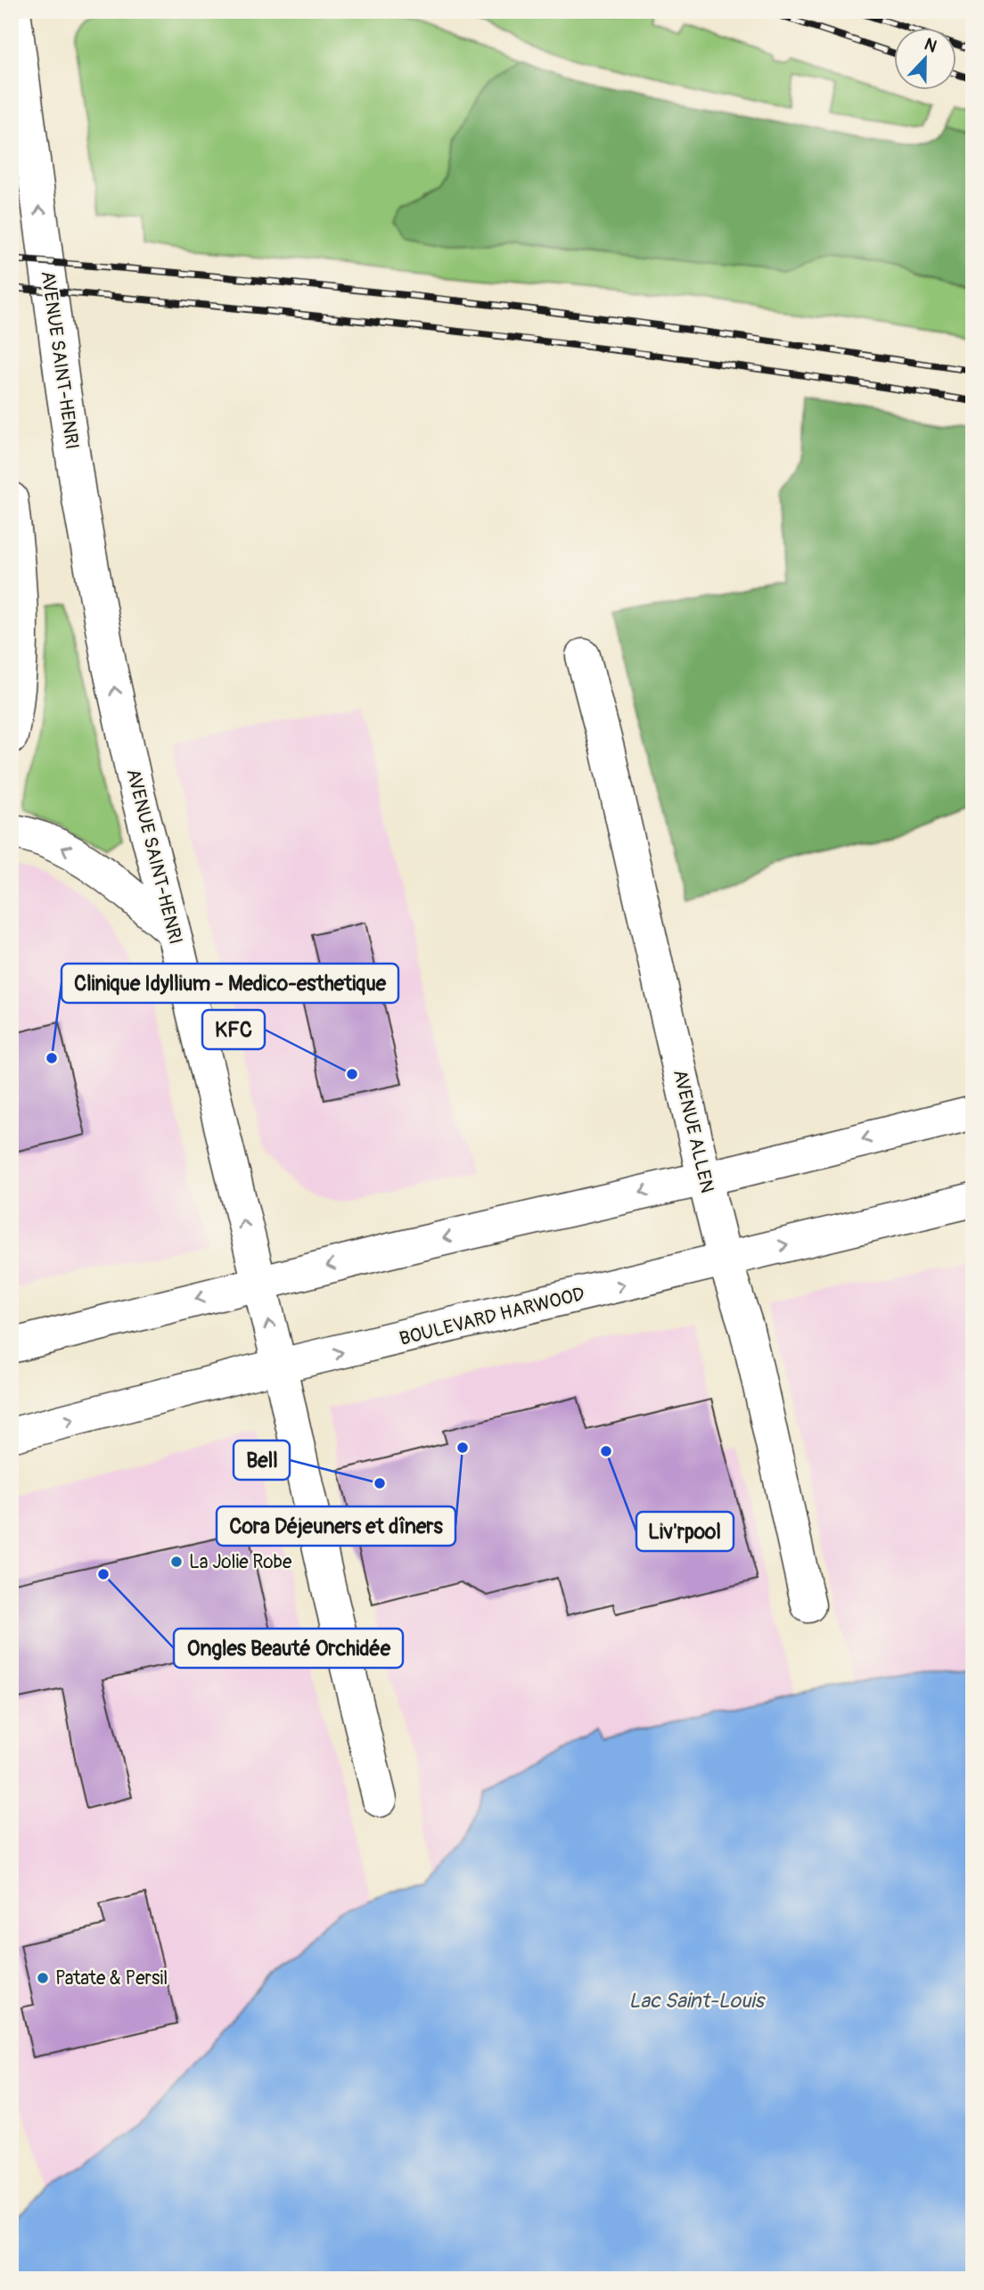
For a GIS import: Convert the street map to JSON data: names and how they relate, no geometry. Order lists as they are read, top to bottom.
{
  "streets": {
    "main road": ["AVENUE SAINT-HENRI", "AVENUE ALLEN", "BOULEVARD HARWOOD"]
  },
  "crossings": [
    ["AVENUE SAINT-HENRI", "BOULEVARD HARWOOD"],
    ["AVENUE ALLEN", "BOULEVARD HARWOOD"]
  ],
  "one_way": ["AVENUE SAINT-HENRI"],
  "water": ["Lac Saint-Louis"],
  "places": [
    "Clinique Idyllium - Medico-esthetique",
    "KFC",
    "Cora Déjeuners et dîners",
    "Liv'rpool",
    "Bell",
    "La Jolie Robe",
    "Ongles Beauté Orchidée",
    "Patate & Persil"
  ],
  "north": "top"
}
